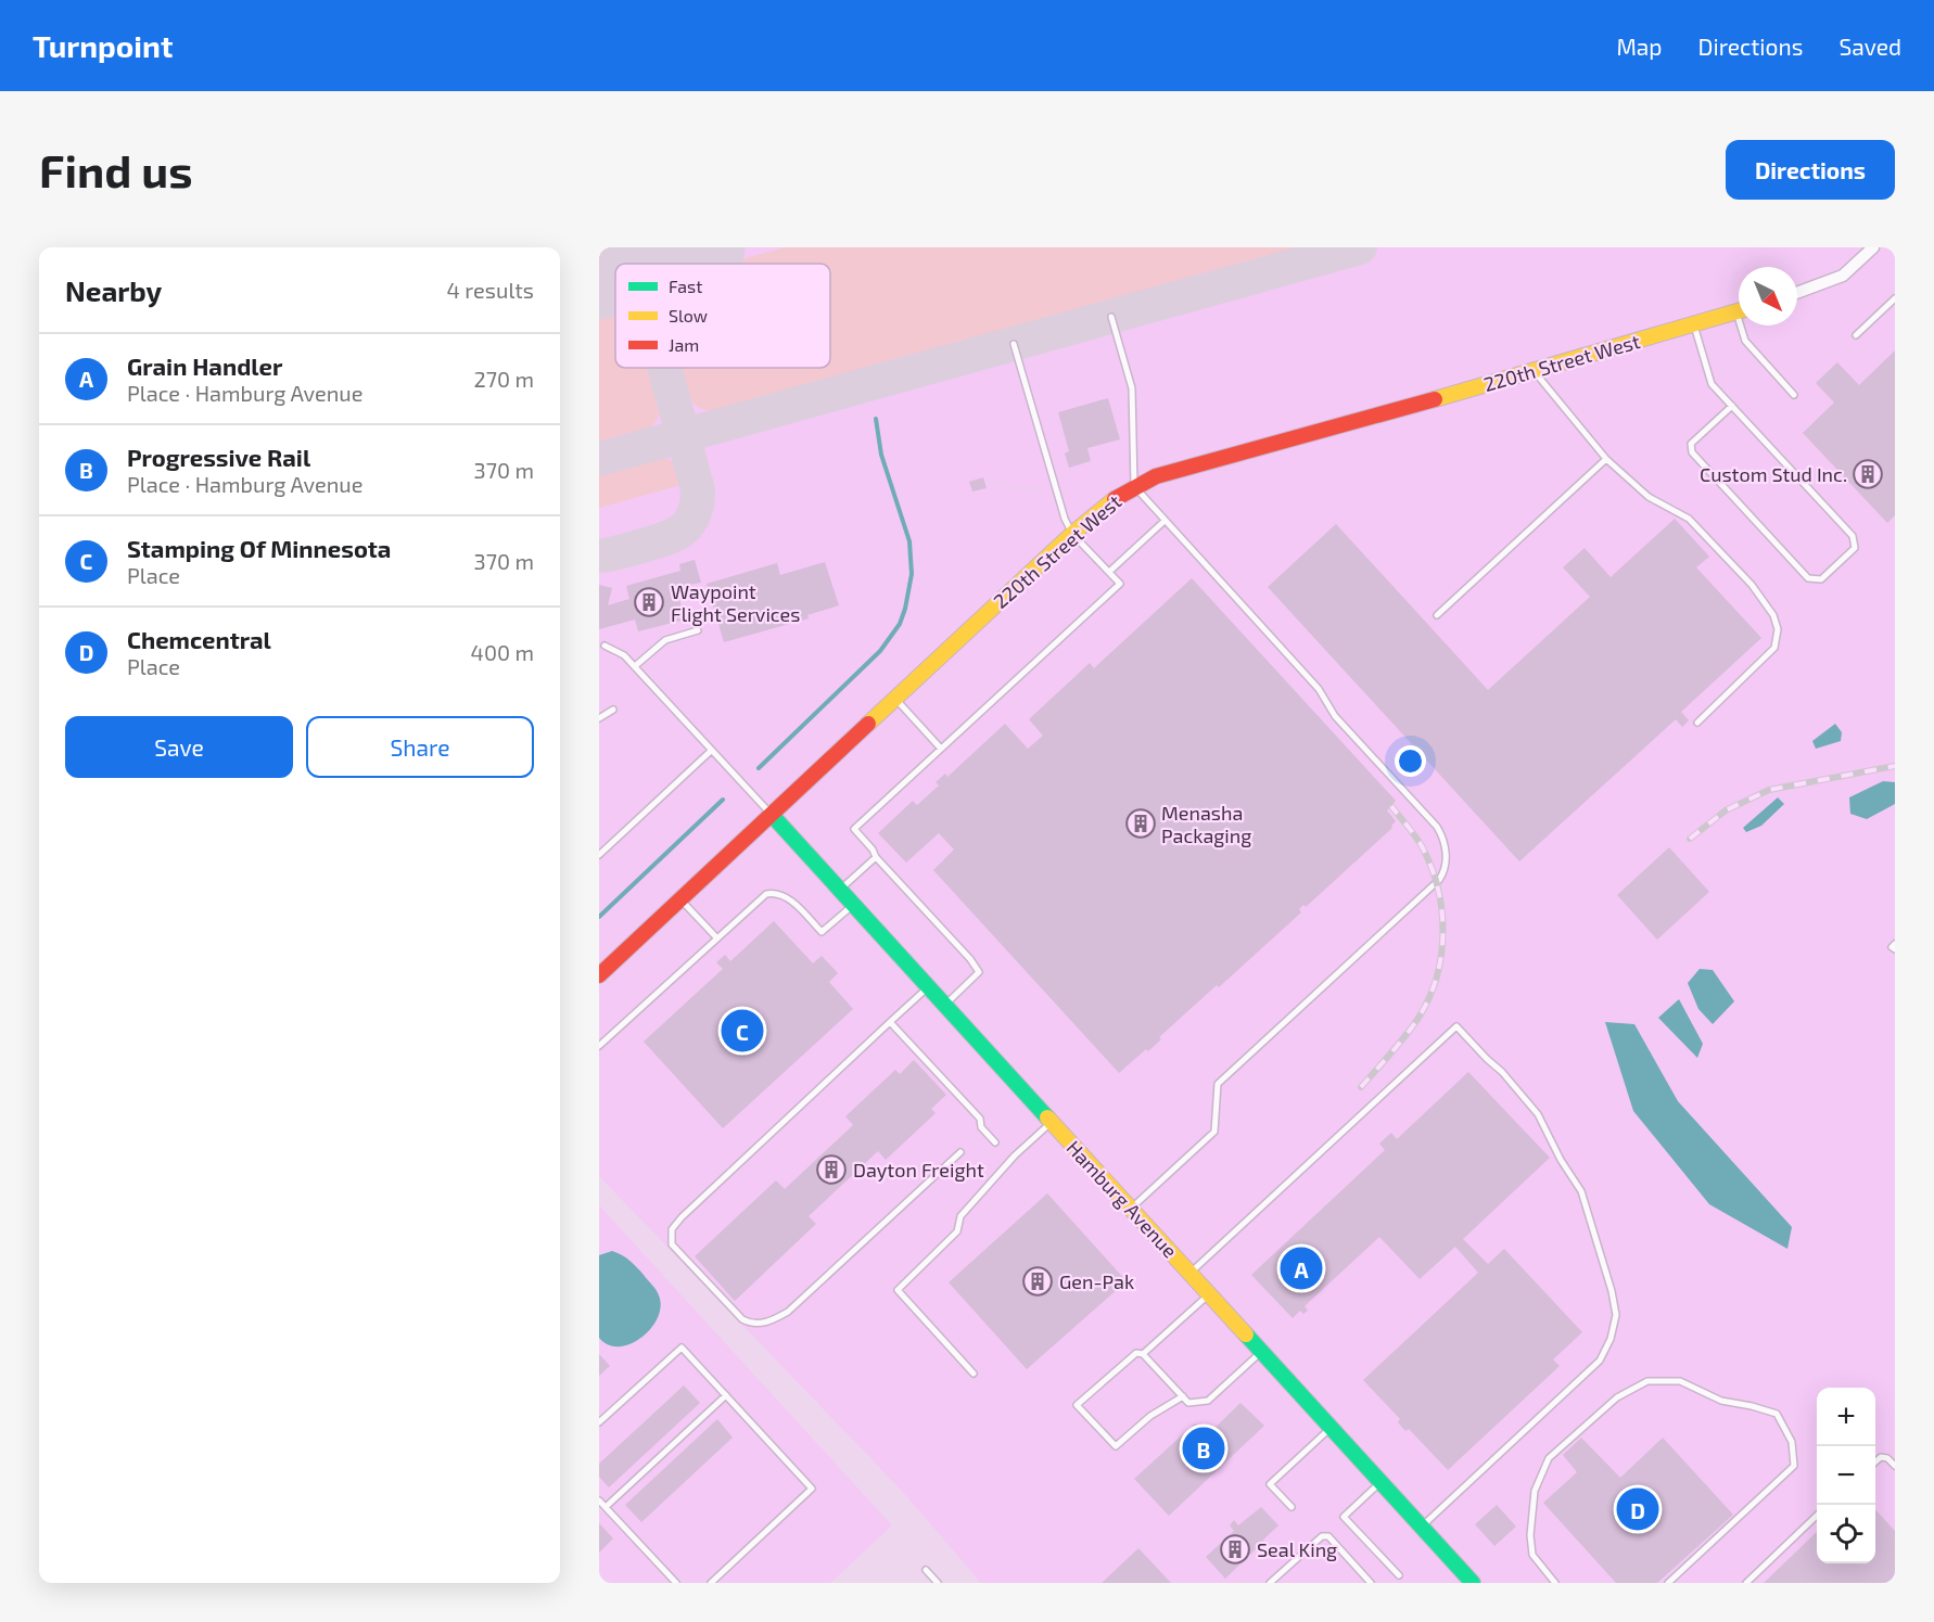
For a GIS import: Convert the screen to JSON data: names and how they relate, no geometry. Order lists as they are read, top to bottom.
{
  "streets": {
    "street": ["220th Street West", "Hamburg Avenue"]
  },
  "crossings": [
    ["220th Street West", "Hamburg Avenue"]
  ],
  "places": {
    "building": [
      "Custom Stud Inc.",
      "Waypoint Flight Services",
      "Menasha Packaging",
      "Dayton Freight",
      "Gen-Pak",
      "Seal King"
    ]
  },
  "legend": ["Fast", "Slow", "Jam"],
  "north": "bottom right",
  "page": {
    "header": "Turnpoint",
    "nav": ["Map", "Directions", "Saved"],
    "buttons": [
      "Directions",
      ["Save", "Share"]
    ],
    "title": "Find us",
    "heading": ["Nearby", "4 results"],
    "list": [
      {
        "mark": "A",
        "name": "Grain Handler",
        "note": "Place · Hamburg Avenue",
        "value": "270 m"
      },
      {
        "mark": "B",
        "name": "Progressive Rail",
        "note": "Place · Hamburg Avenue",
        "value": "370 m"
      },
      {
        "mark": "C",
        "name": "Stamping Of Minnesota",
        "note": "Place",
        "value": "370 m"
      },
      {
        "mark": "D",
        "name": "Chemcentral",
        "note": "Place",
        "value": "400 m"
      }
    ],
    "pins": [
      "C",
      "A",
      "B",
      "D"
    ],
    "map_buttons": ["+", "−"]
  }
}
